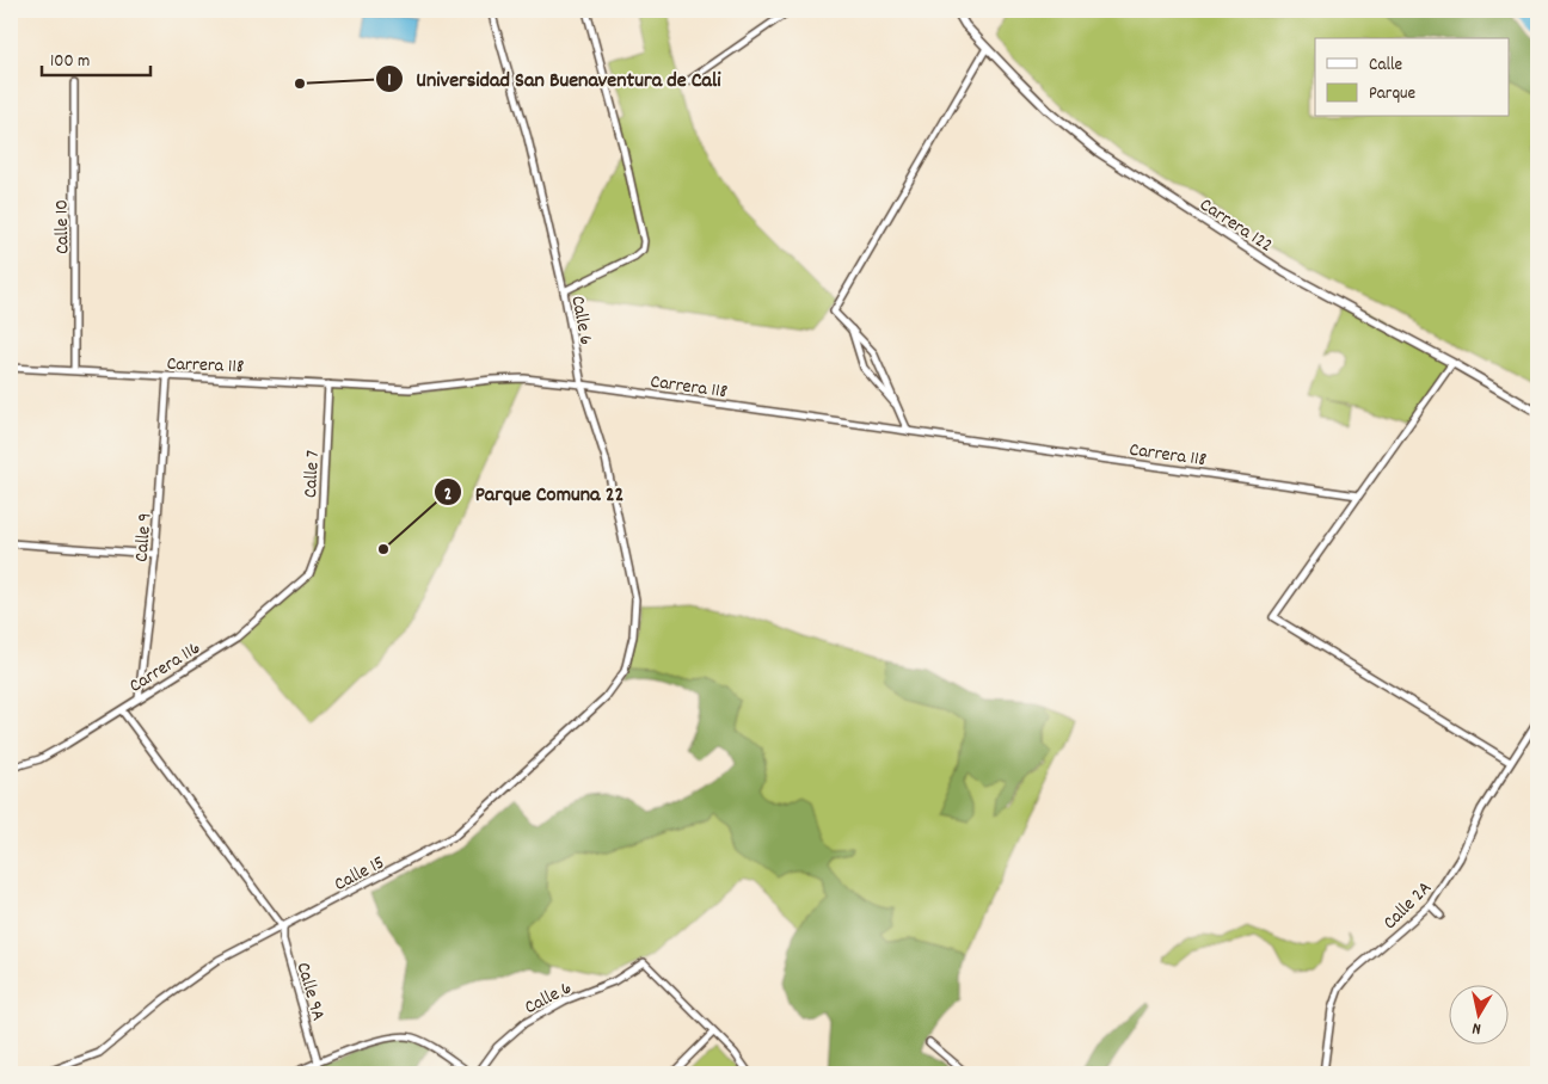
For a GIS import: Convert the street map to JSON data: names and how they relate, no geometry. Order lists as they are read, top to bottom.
{
  "streets": {
    "street": [
      "Carrera 122",
      "Calle 10",
      "Calle 6",
      "Carrera 118",
      "Calle 7",
      "Calle 9",
      "Carrera 116",
      "Calle 15",
      "Calle 2A",
      "Calle 9A"
    ]
  },
  "crossings": [
    ["Calle 10", "Carrera 118"],
    ["Calle 6", "Carrera 118"],
    ["Calle 6", "Calle 15"],
    ["Carrera 118", "Calle 7"],
    ["Carrera 118", "Calle 9"],
    ["Calle 7", "Carrera 116"],
    ["Calle 9", "Carrera 116"],
    ["Calle 15", "Calle 9A"]
  ],
  "places": ["Universidad San Buenaventura de Cali", "Parque Comuna 22"],
  "legend": ["Calle", "Parque"],
  "scale_bar": "100 m",
  "north": "bottom"
}
